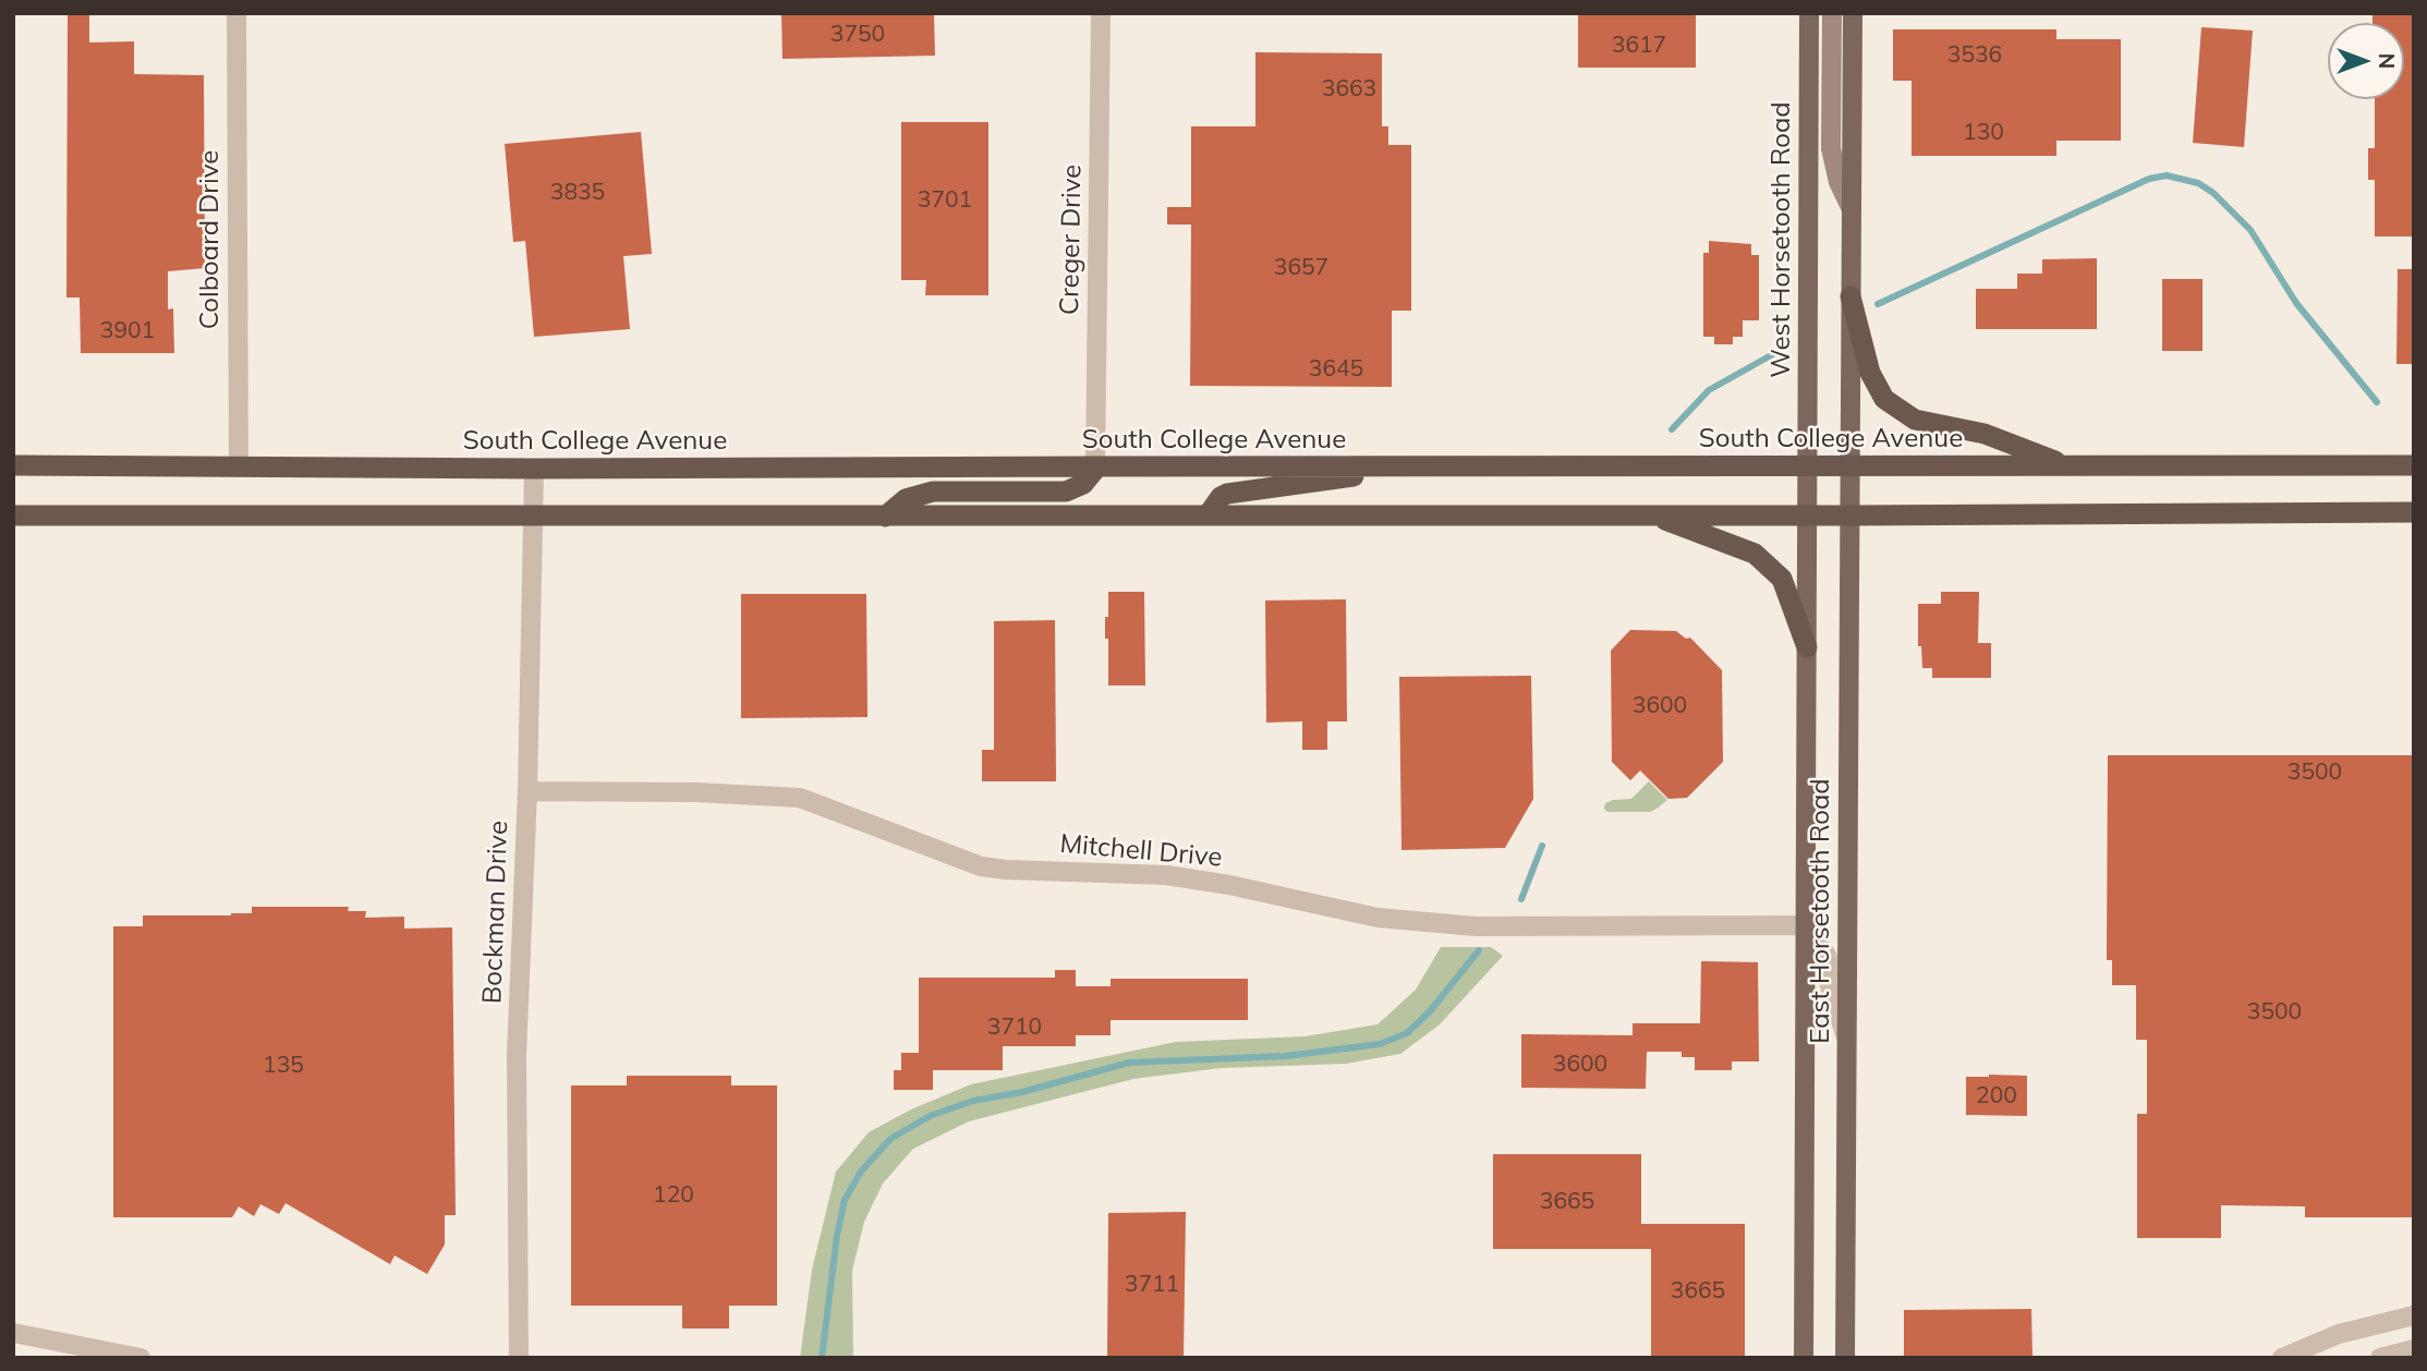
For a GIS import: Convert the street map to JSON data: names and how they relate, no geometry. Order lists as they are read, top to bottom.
{
  "streets": {
    "highway": ["South College Avenue"],
    "main road": ["West Horsetooth Road", "East Horsetooth Road"],
    "street": [
      "Colboard Drive",
      "Creger Drive",
      "Mitchell Drive",
      "Bockman Drive"
    ]
  },
  "crossings": [
    ["Colboard Drive", "South College Avenue"],
    ["Creger Drive", "South College Avenue"],
    ["West Horsetooth Road", "South College Avenue"],
    ["West Horsetooth Road", "East Horsetooth Road"],
    ["South College Avenue", "East Horsetooth Road"],
    ["South College Avenue", "Bockman Drive"],
    ["Mitchell Drive", "East Horsetooth Road"],
    ["Mitchell Drive", "Bockman Drive"]
  ],
  "house_numbers": [
    "3750",
    "3617",
    "3536",
    "3663",
    "130",
    "3835",
    "3701",
    "3657",
    "3901",
    "3645",
    "3600",
    "3500",
    "3500",
    "3710",
    "3600",
    "135",
    "200",
    "120",
    "3665",
    "3711",
    "3665"
  ],
  "north": "right"
}
